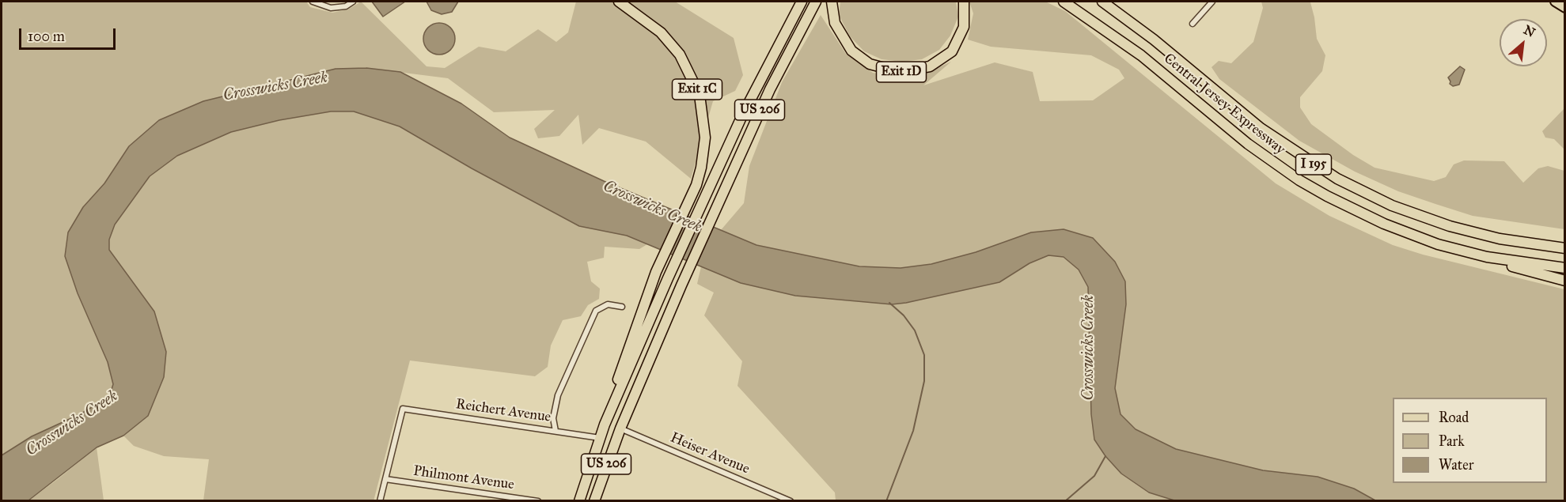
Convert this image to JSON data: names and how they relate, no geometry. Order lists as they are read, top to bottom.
{
  "streets": {
    "highway": [
      "Exit 1D",
      "Exit 1C",
      "Central Jersey Expressway",
      "US 206",
      "I 195"
    ],
    "street": ["Reichert Avenue", "Heiser Avenue", "Philmont Avenue"]
  },
  "crossings": [
    ["Exit 1C", "US 206"],
    ["US 206", "Reichert Avenue"],
    ["US 206", "Heiser Avenue"],
    ["Reichert Avenue", "Philmont Avenue"]
  ],
  "water": ["Crosswicks Creek"],
  "legend": ["Road", "Park", "Water"],
  "scale_bar": "100 m",
  "north": "top right"
}
